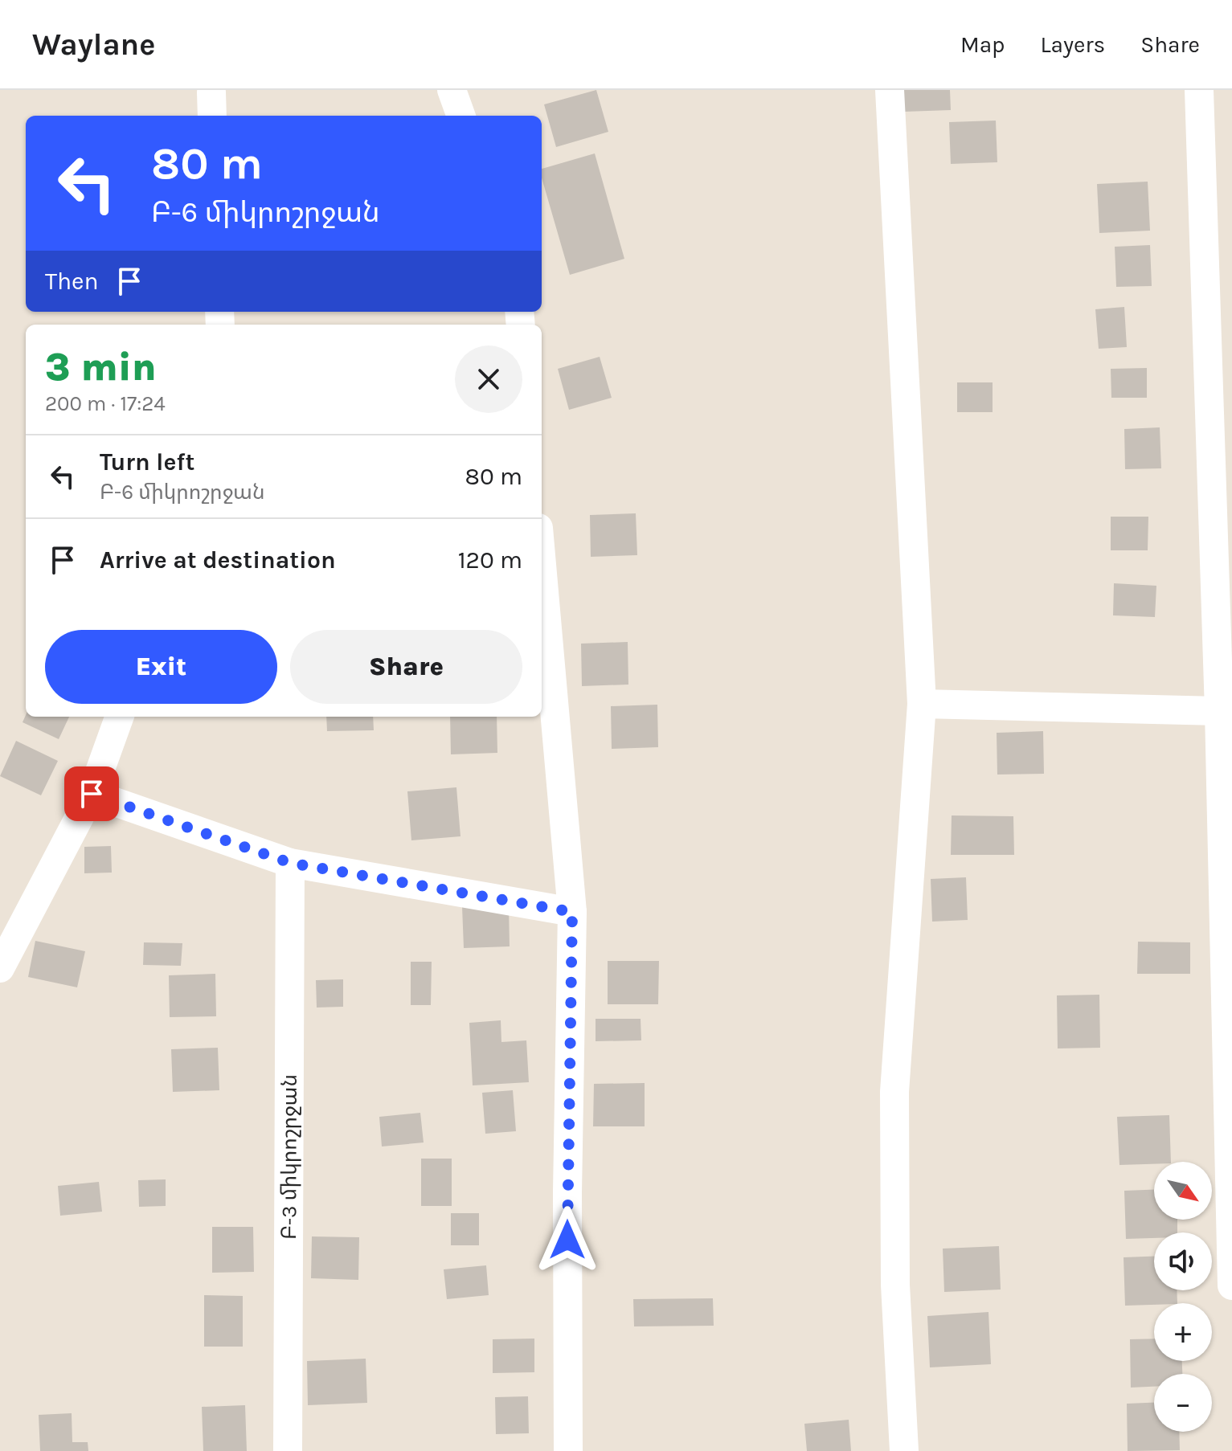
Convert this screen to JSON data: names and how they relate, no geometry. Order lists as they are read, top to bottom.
{
  "streets": {
    "street": ["Բ-3 միկրոշրջան"]
  },
  "north": "bottom right",
  "page": {
    "header": "Waylane",
    "nav": ["Map", "Layers", "Share"],
    "turn": ["80 m", "Բ-6 միկրոշրջան"],
    "then": "Then",
    "heading": ["3 min", "200 m · 17:24"],
    "list": [
      {
        "name": "Turn left",
        "note": "Բ-6 միկրոշրջան",
        "value": "80 m"
      },
      {
        "name": "Arrive at destination",
        "value": "120 m"
      }
    ],
    "buttons": ["Exit", "Share"],
    "map_buttons": ["+", "−"]
  }
}
